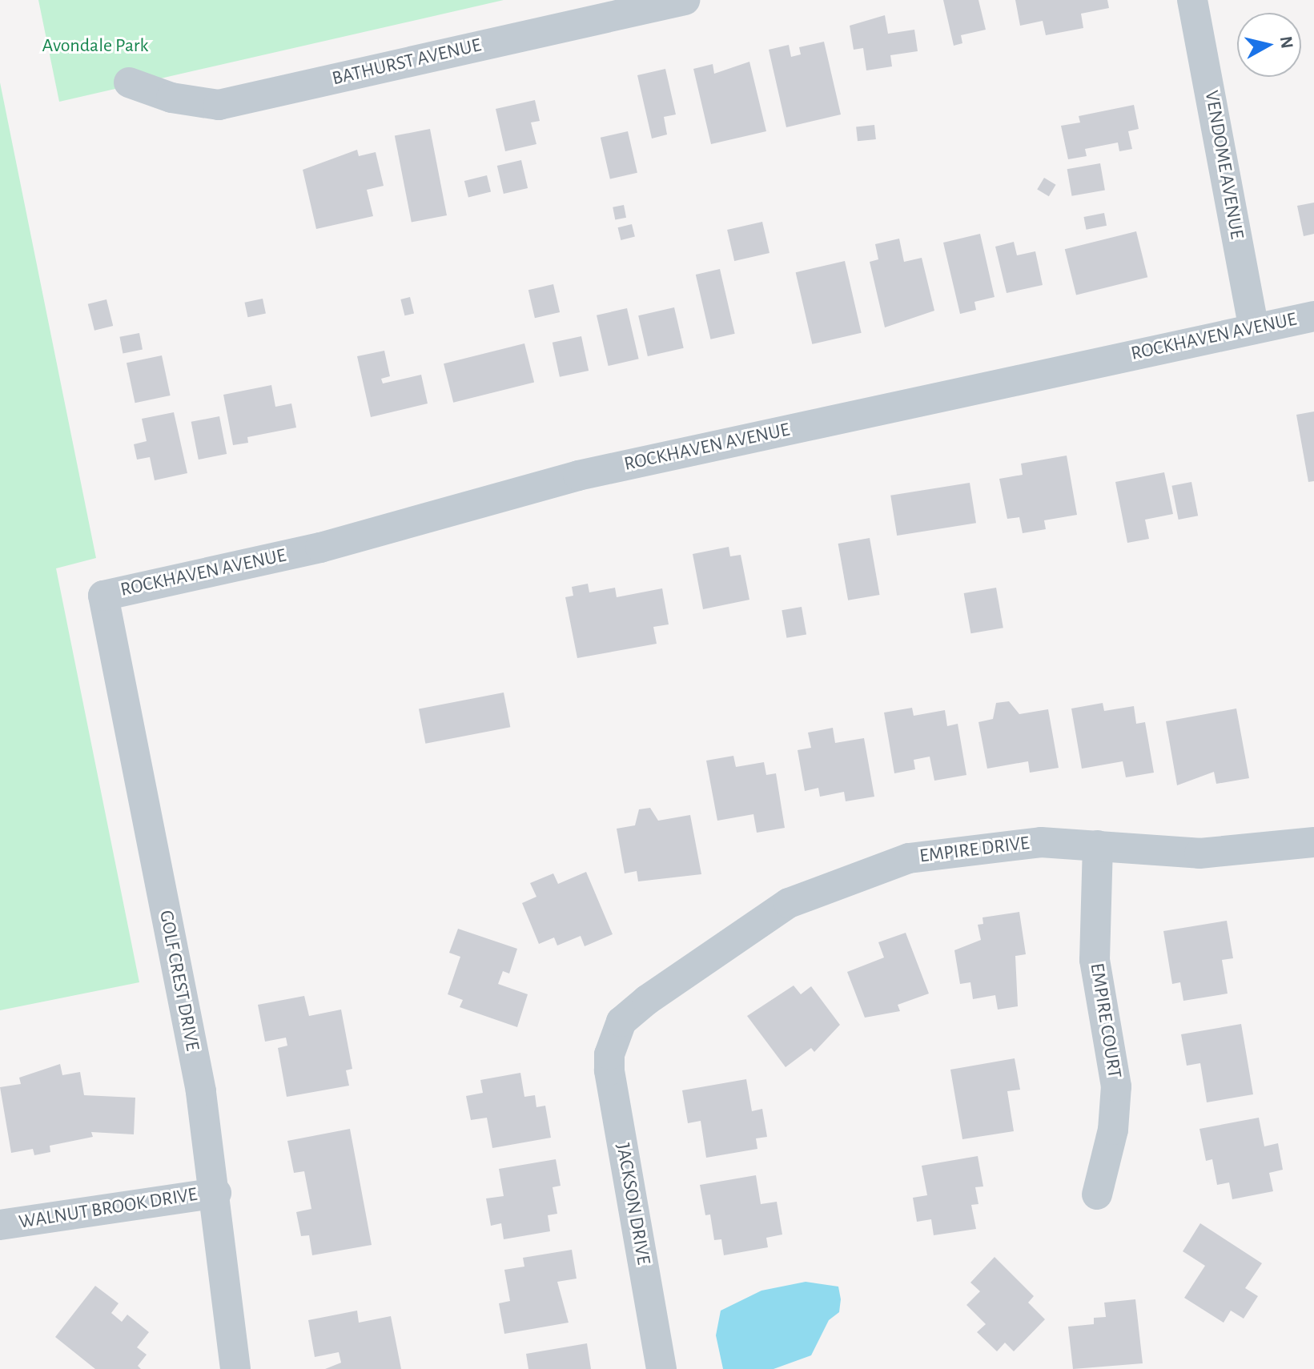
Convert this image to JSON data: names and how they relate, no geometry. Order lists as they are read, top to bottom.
{
  "streets": {
    "street": [
      "BATHURST AVENUE",
      "VENDOME AVENUE",
      "ROCKHAVEN AVENUE",
      "EMPIRE DRIVE",
      "GOLF CREST DRIVE",
      "EMPIRE COURT",
      "JACKSON DRIVE",
      "WALNUT BROOK DRIVE"
    ]
  },
  "crossings": [
    ["VENDOME AVENUE", "ROCKHAVEN AVENUE"],
    ["ROCKHAVEN AVENUE", "GOLF CREST DRIVE"],
    ["EMPIRE DRIVE", "EMPIRE COURT"],
    ["EMPIRE DRIVE", "JACKSON DRIVE"],
    ["GOLF CREST DRIVE", "WALNUT BROOK DRIVE"]
  ],
  "parks": ["Avondale Park"],
  "north": "right"
}
